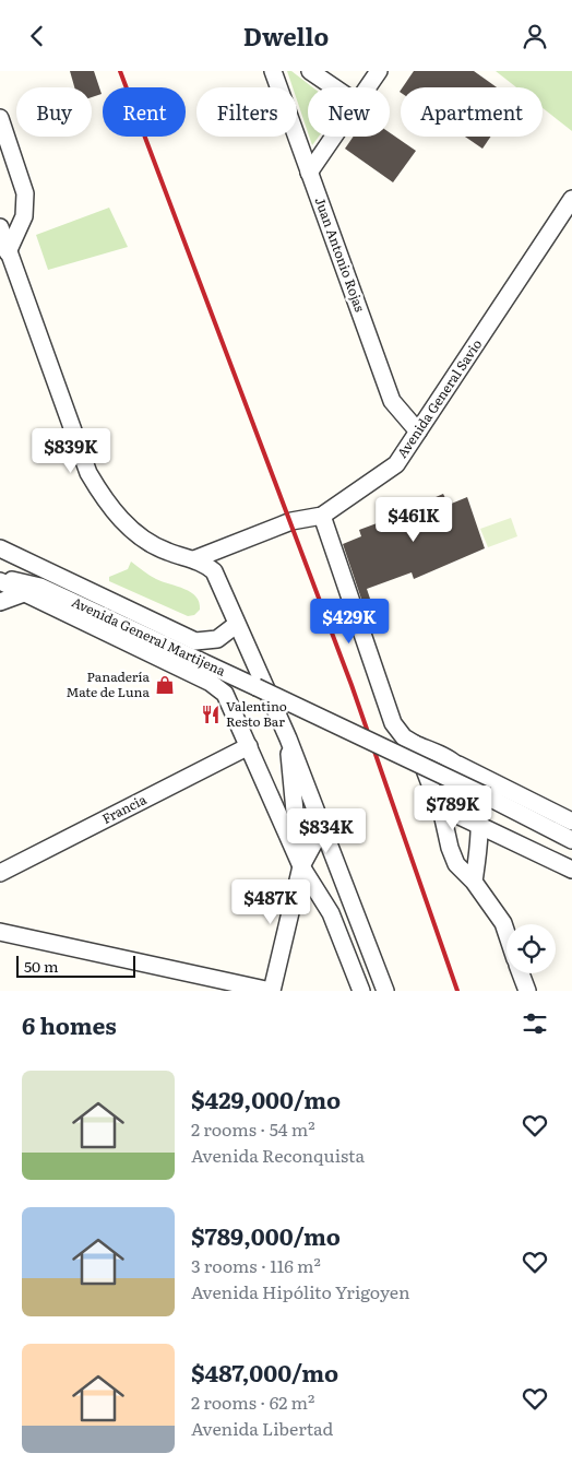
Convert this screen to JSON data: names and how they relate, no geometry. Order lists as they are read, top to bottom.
{
  "streets": {
    "street": [
      "Juan Antonio Rojas",
      "Avenida General Savio",
      "Avenida General Martijena",
      "Francia"
    ]
  },
  "crossings": [
    ["Juan Antonio Rojas", "Avenida General Savio"]
  ],
  "places": {
    "shop": ["Panadería Mate de Luna"],
    "restaurant": ["Valentino Resto Bar"]
  },
  "scale_bar": "50 m",
  "page": {
    "header": "Dwello",
    "chip": [
      "Buy",
      "Rent",
      "Filters",
      "New",
      "Apartment"
    ],
    "price": [
      "$839K",
      "$461K",
      "$429K",
      "$789K",
      "$834K",
      "$487K"
    ],
    "scale": "50 m",
    "heading": "6 homes",
    "list": [
      {
        "name": "$429,000/mo",
        "note": "2 rooms · 54 m² · Avenida Reconquista"
      },
      {
        "name": "$789,000/mo",
        "note": "3 rooms · 116 m² · Avenida Hipólito Yrigoyen"
      },
      {
        "name": "$487,000/mo",
        "note": "2 rooms · 62 m² · Avenida Libertad"
      }
    ]
  }
}
